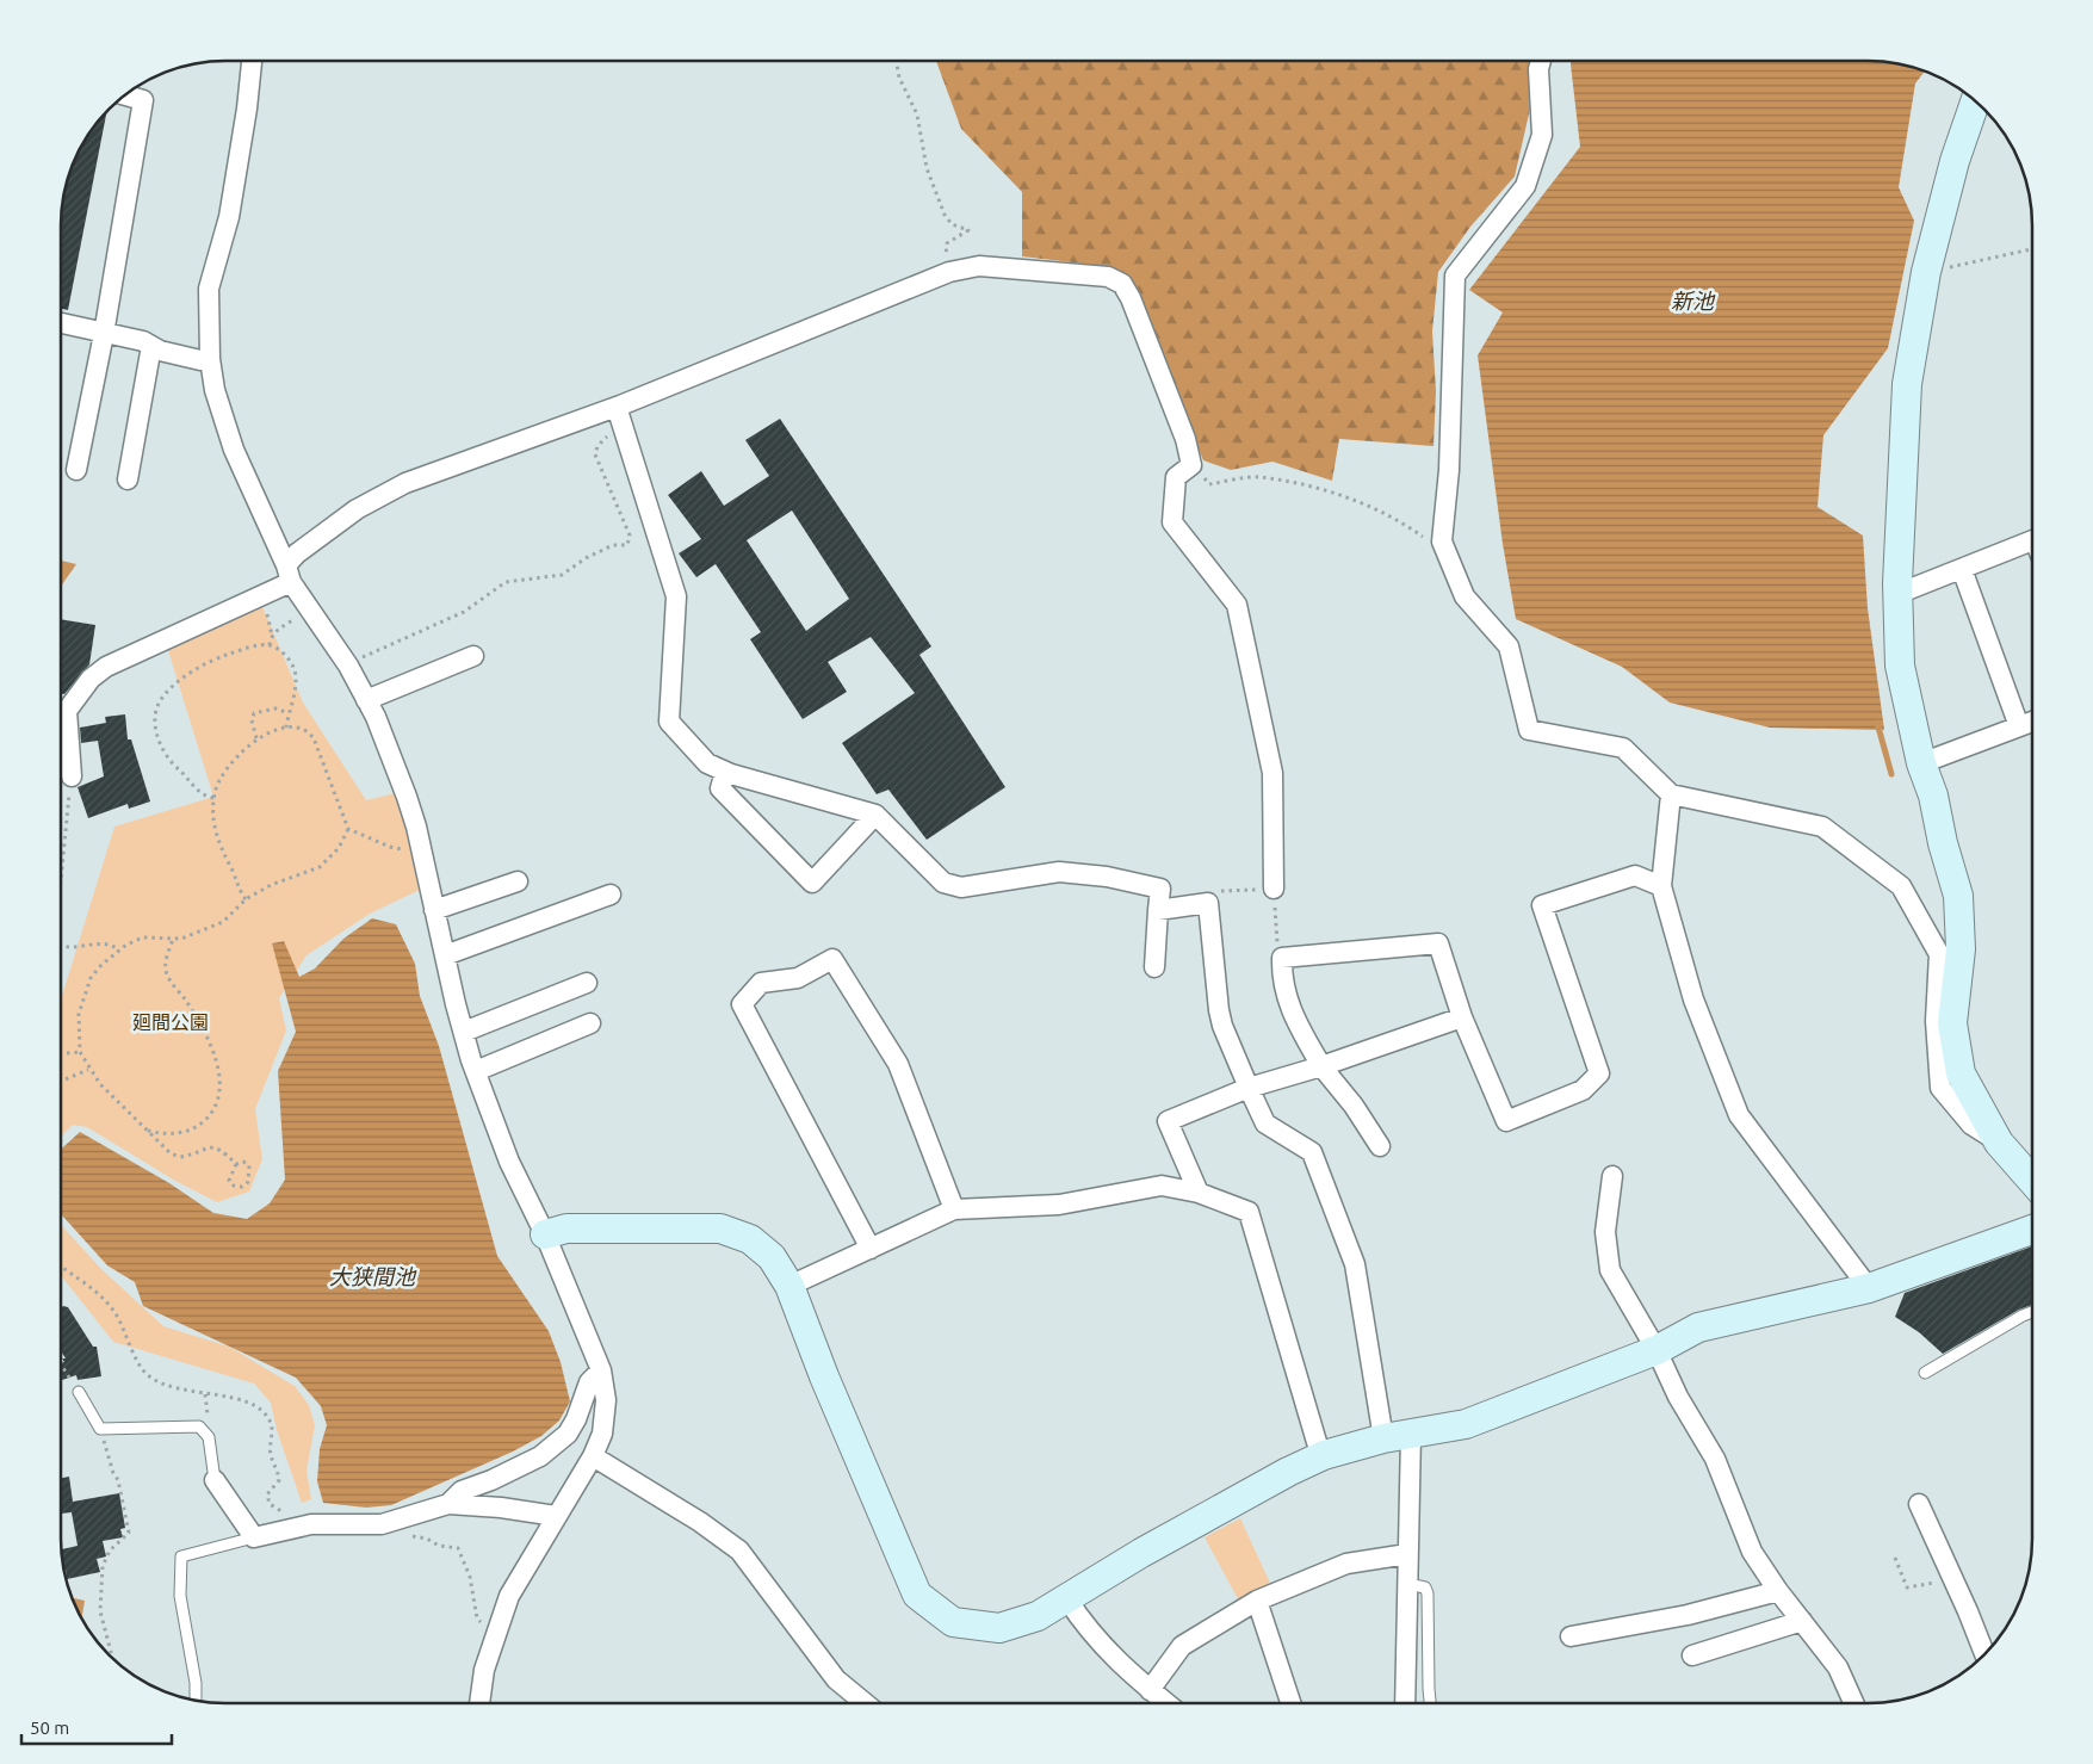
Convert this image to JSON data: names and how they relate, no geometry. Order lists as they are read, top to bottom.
{
  "water": ["新池", "大狭間池"],
  "parks": ["廻間公園"],
  "scale_bar": "50 m"
}
